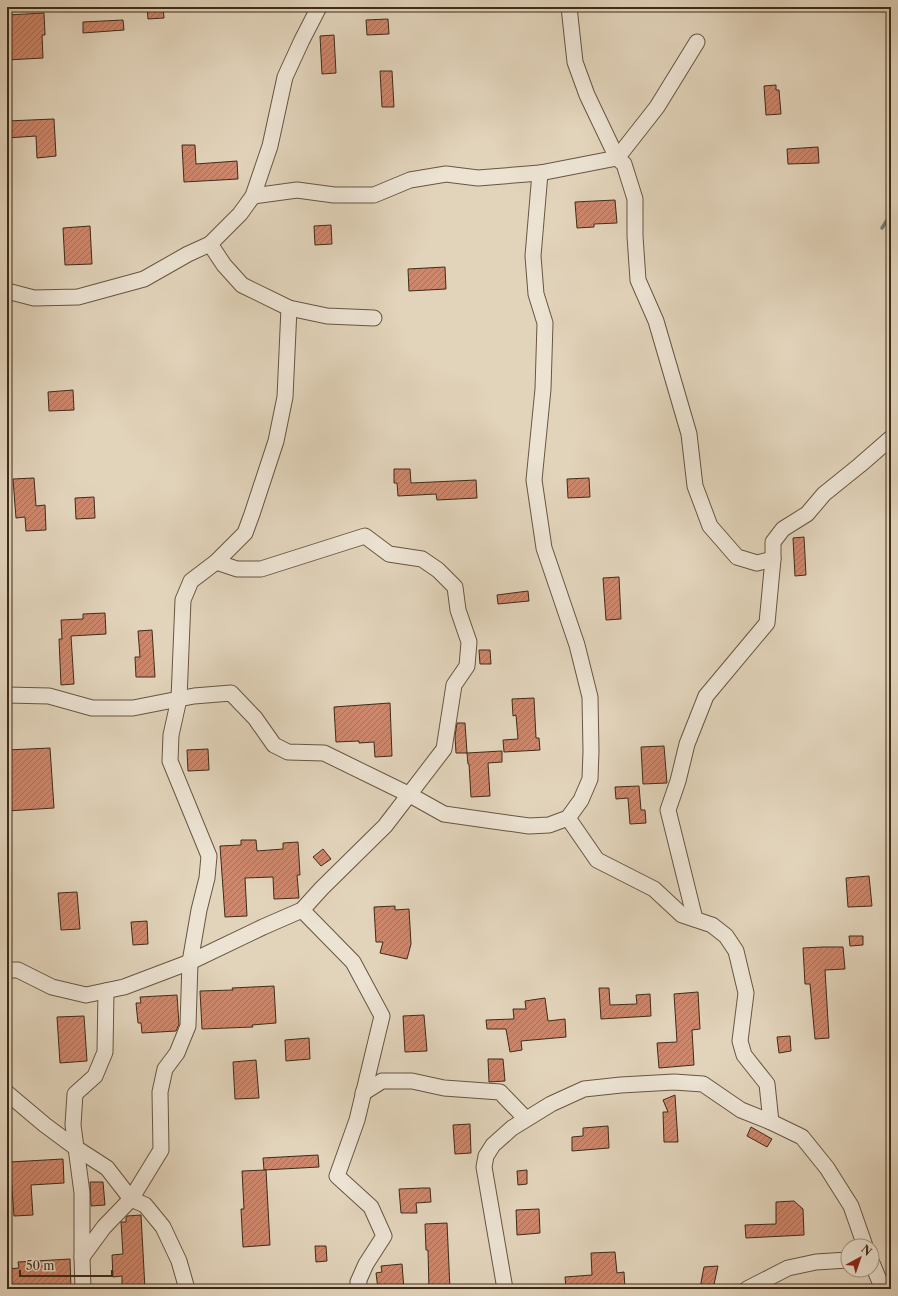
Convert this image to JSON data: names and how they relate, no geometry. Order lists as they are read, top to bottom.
{
  "scale_bar": "50 m",
  "north": "top right"
}
